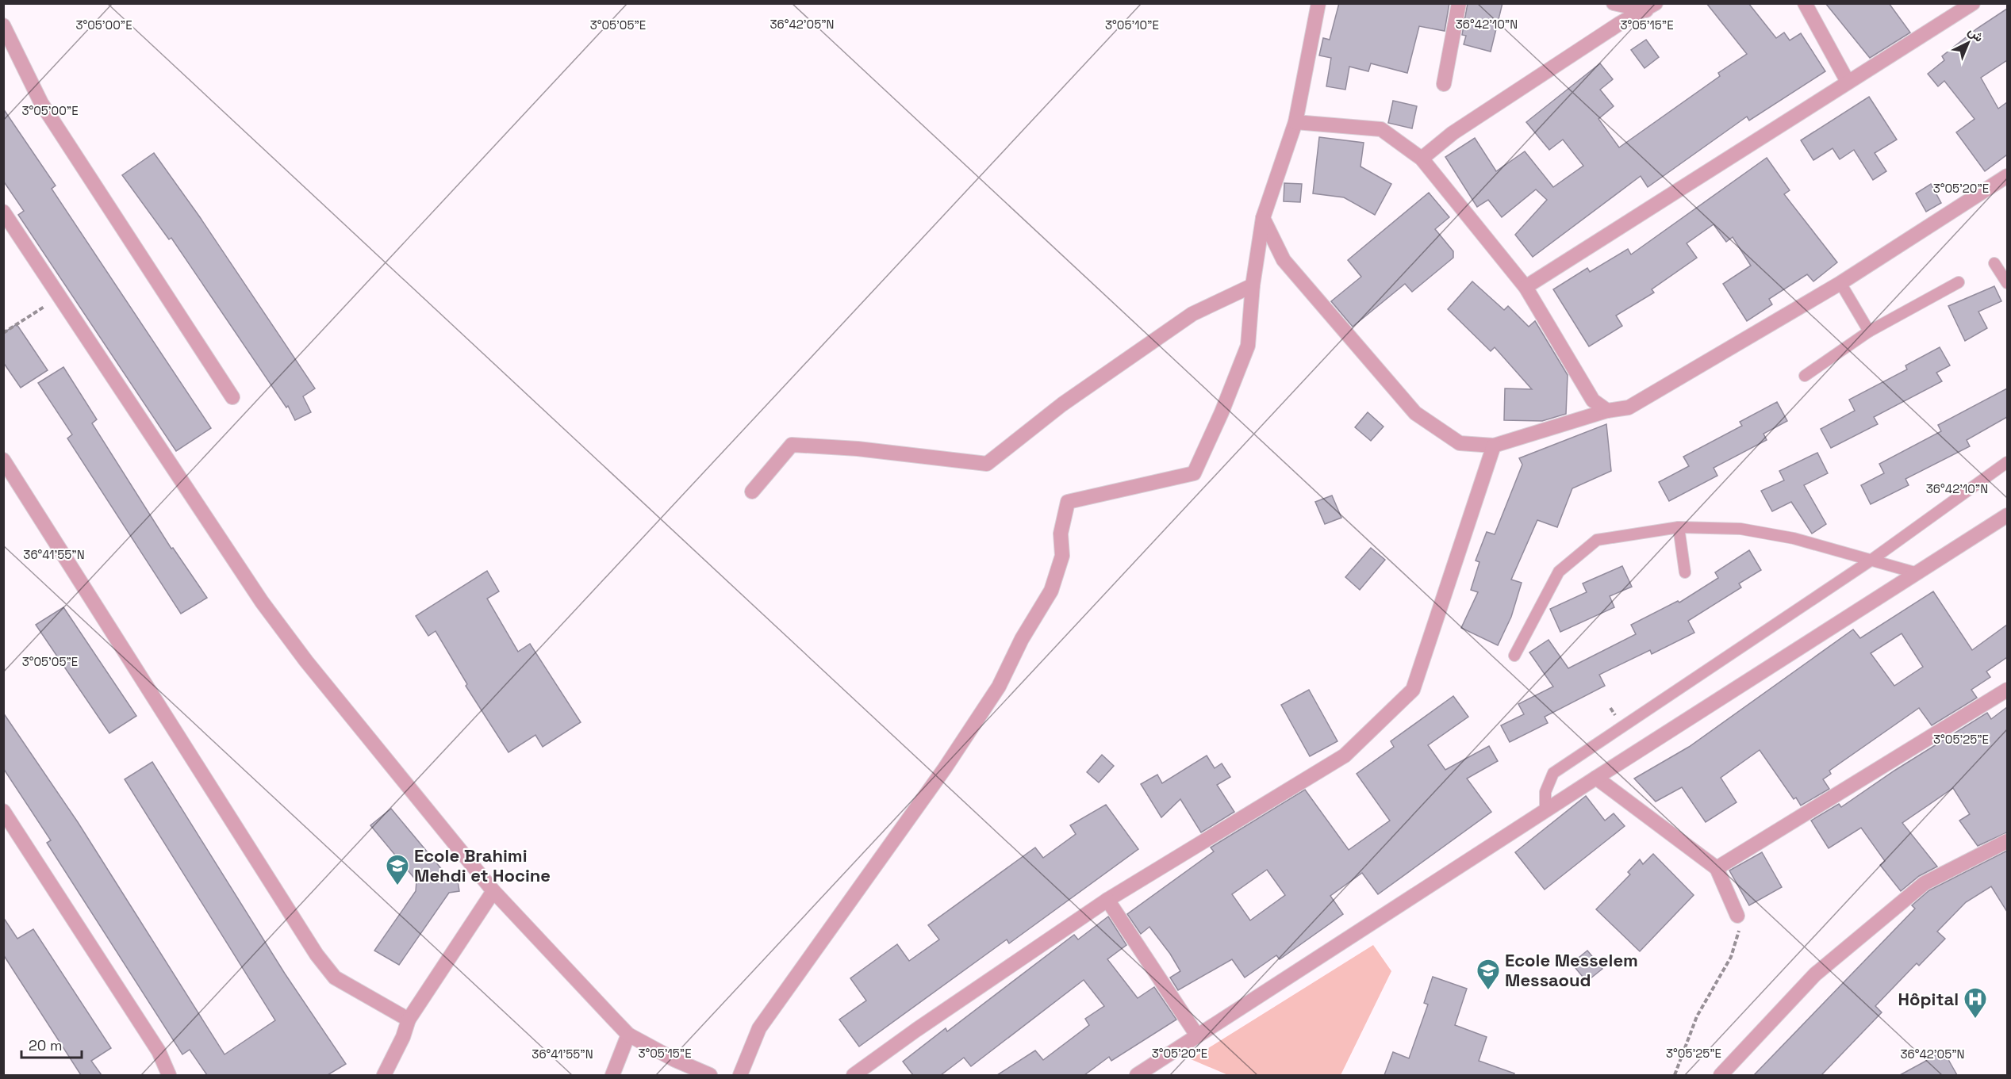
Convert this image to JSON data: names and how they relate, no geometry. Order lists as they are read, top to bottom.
{
  "places": {
    "school or university": ["Ecole Brahimi Mehdi et Hocine", "Ecole Messelem Messaoud"],
    "hospital": ["Hôpital"]
  },
  "scale_bar": "20 m",
  "north": "top right",
  "coordinates": [
    "36°42'05\"N",
    "36°42'10\"N",
    "3°05'00\"E",
    "3°05'05\"E",
    "3°05'15\"E",
    "3°05'10\"E",
    "3°05'20\"E",
    "36°41'55\"N",
    "3°05'25\"E"
  ]
}
